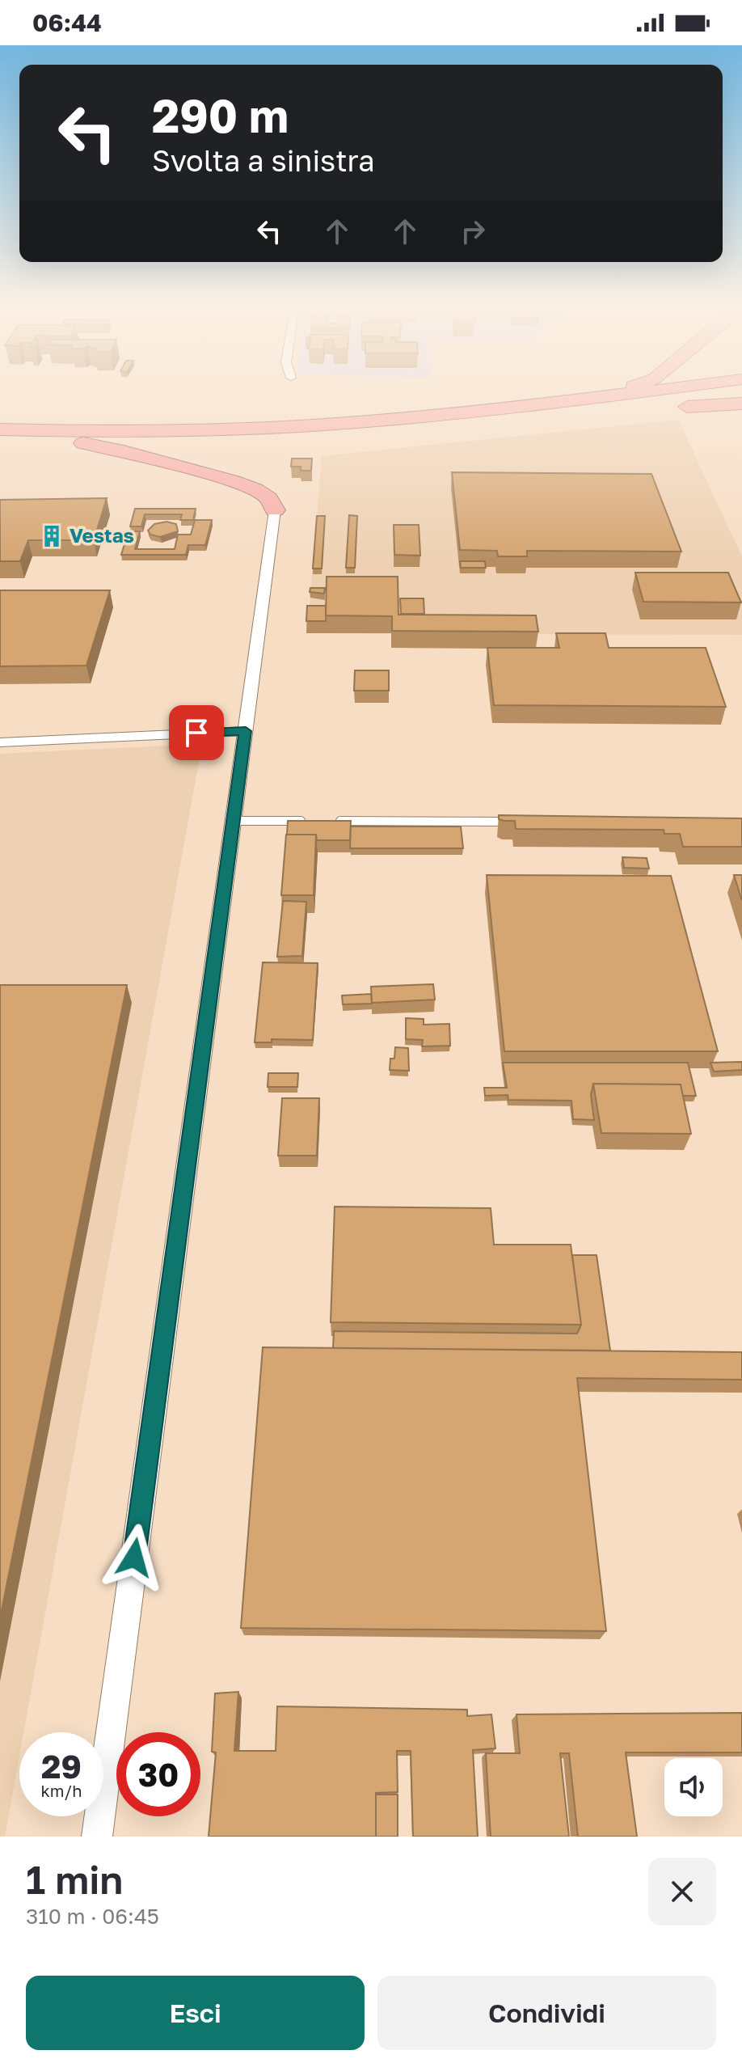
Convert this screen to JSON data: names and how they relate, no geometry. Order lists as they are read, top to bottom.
{
  "places": {
    "building": ["Vestas"]
  },
  "page": {
    "status": "06:44",
    "turn": ["290 m", "Svolta a sinistra"],
    "speed": "29 km/h",
    "limit": "30",
    "heading": ["1 min", "310 m · 06:45"],
    "buttons": ["Esci", "Condividi"]
  }
}
